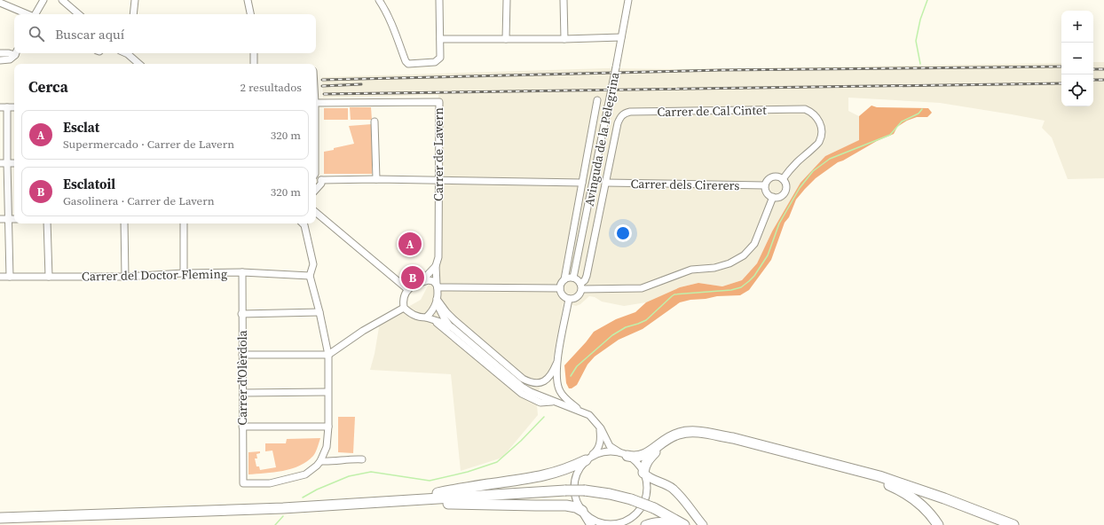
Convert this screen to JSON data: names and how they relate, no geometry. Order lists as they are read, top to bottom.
{
  "streets": {
    "street": [
      "Carrer de Cal Cintet",
      "Avinguda de la Pelegrina",
      "Carrer de Lavern",
      "Carrer dels Cirerers",
      "Carrer del Doctor Fleming",
      "Carrer d'Olèrdola"
    ]
  },
  "crossings": [
    ["Carrer de Cal Cintet", "Avinguda de la Pelegrina"],
    ["Carrer de Cal Cintet", "Carrer dels Cirerers"],
    ["Avinguda de la Pelegrina", "Carrer dels Cirerers"],
    ["Carrer del Doctor Fleming", "Carrer d'Olèrdola"]
  ],
  "page": {
    "map_buttons": ["+", "−"],
    "search": "Buscar aquí",
    "heading": ["Cerca", "2 resultados"],
    "list": [
      {
        "mark": "A",
        "name": "Esclat",
        "note": "Supermercado · Carrer de Lavern",
        "value": "320 m"
      },
      {
        "mark": "B",
        "name": "Esclatoil",
        "note": "Gasolinera · Carrer de Lavern",
        "value": "320 m"
      }
    ],
    "pins": ["A", "B"]
  }
}
